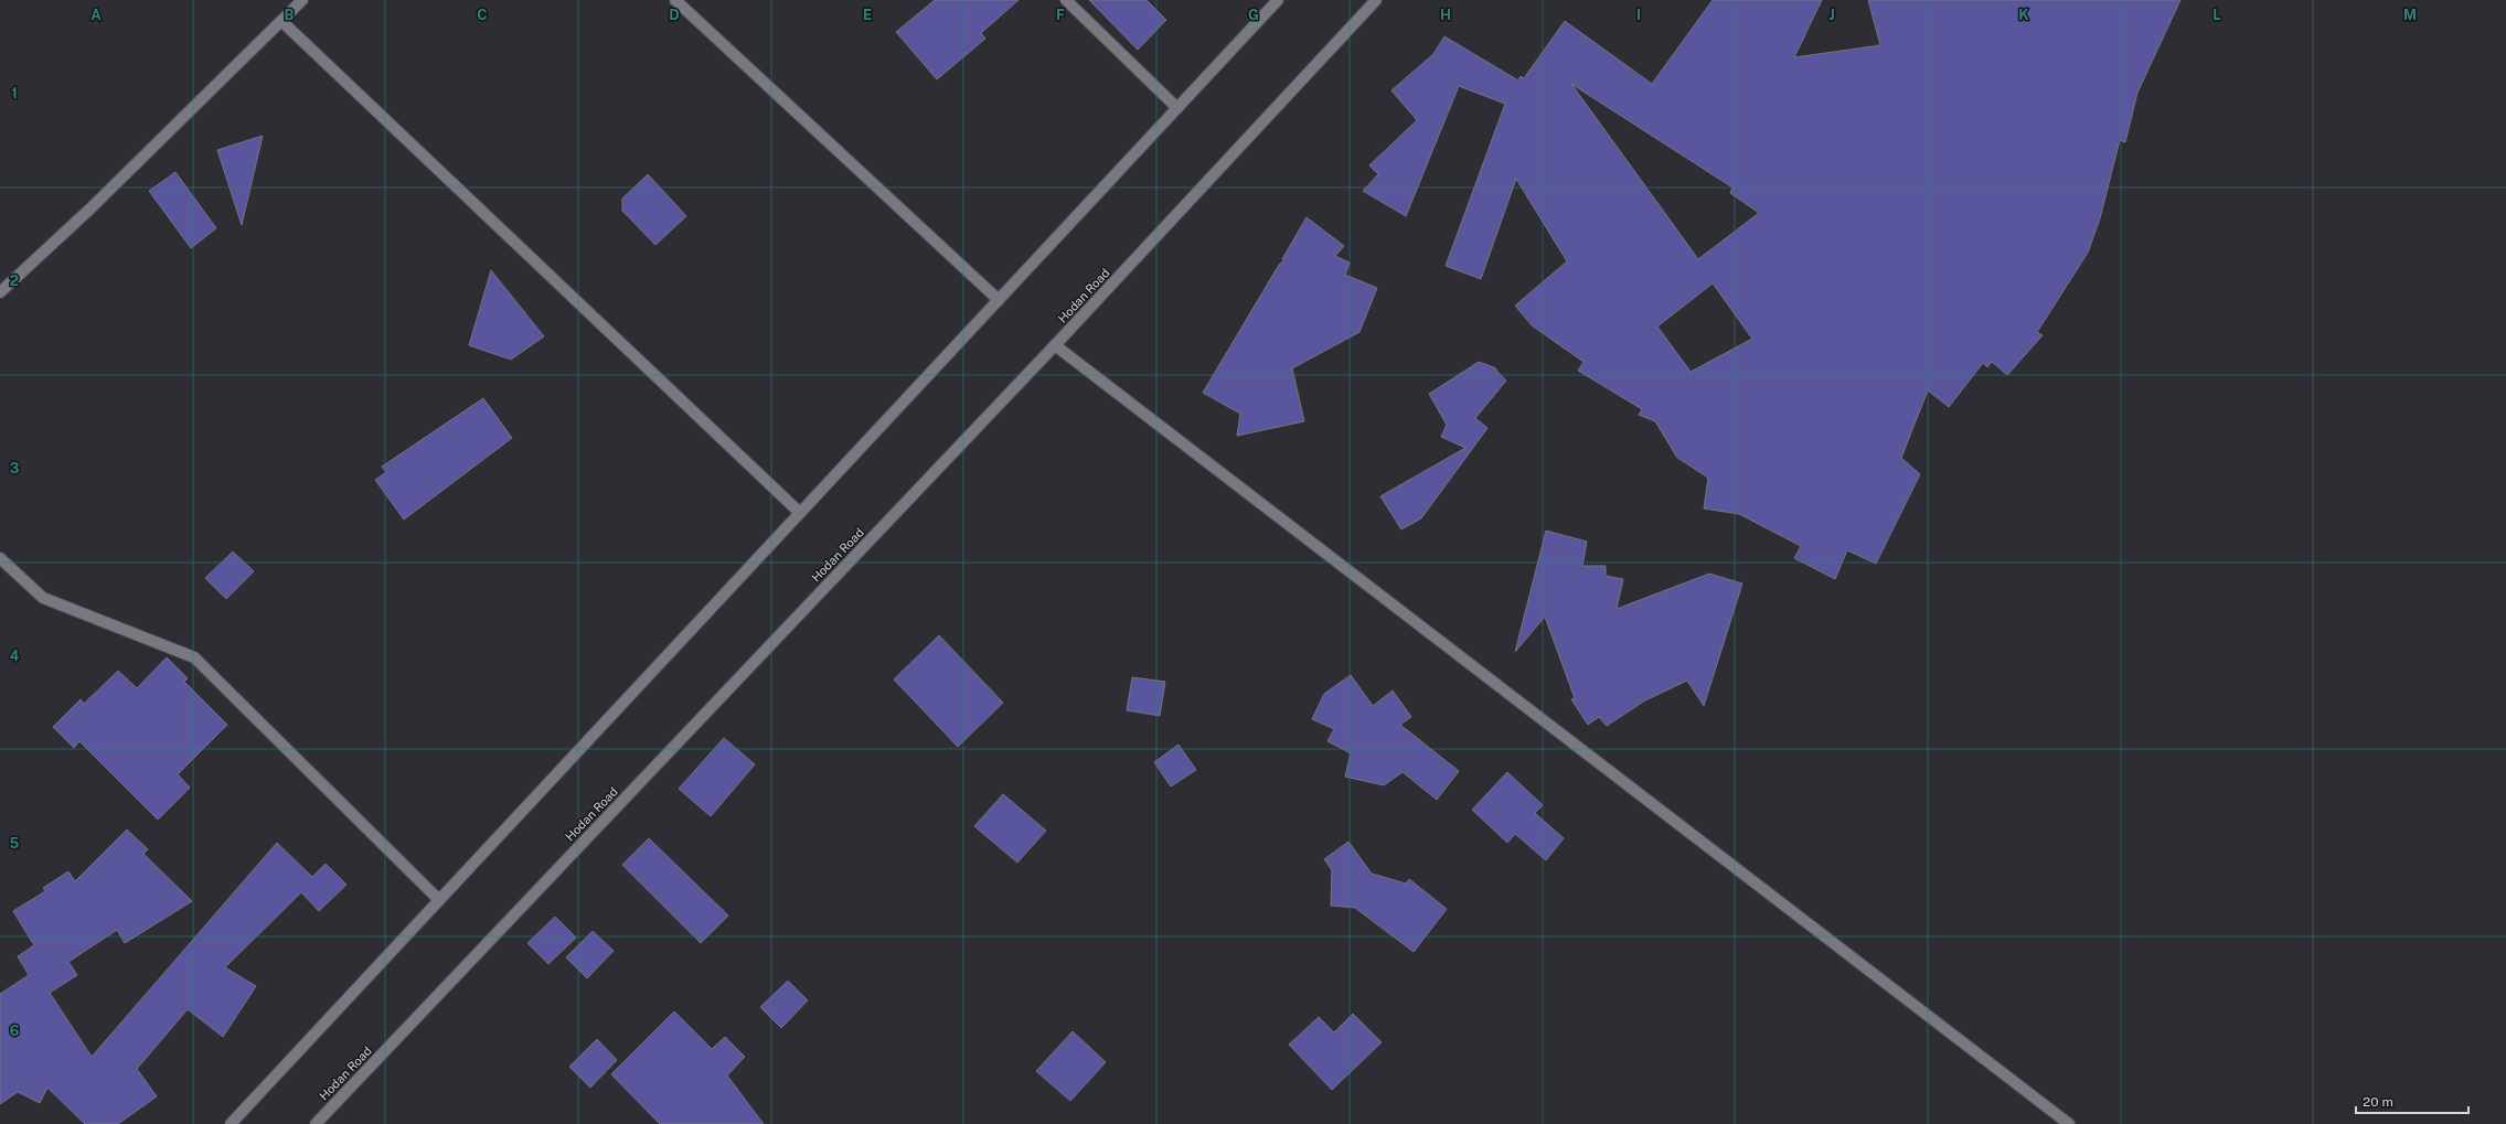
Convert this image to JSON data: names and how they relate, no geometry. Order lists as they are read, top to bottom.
{
  "streets": {
    "street": ["Hodan Road"]
  },
  "scale_bar": "20 m",
  "grid": {
    "columns": [
      "A",
      "B",
      "C",
      "D",
      "E",
      "F",
      "G",
      "H",
      "I",
      "J",
      "K",
      "L",
      "M"
    ],
    "rows": [
      "1",
      "2",
      "3",
      "4",
      "5",
      "6"
    ]
  }
}
